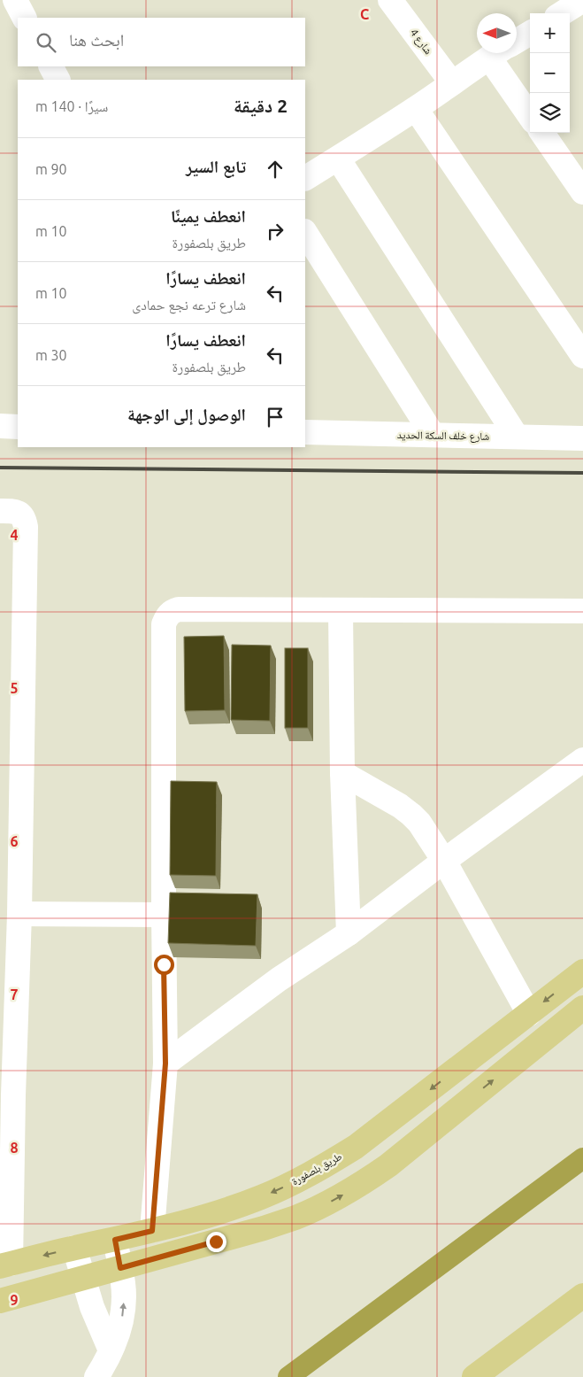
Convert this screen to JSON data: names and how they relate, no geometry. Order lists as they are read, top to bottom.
{
  "streets": {
    "main road": ["طريق بلصفورة"],
    "street": ["شارع 4", "شارع خلف السكة الحديد"]
  },
  "north": "left",
  "page": {
    "map_buttons": ["+", "−"],
    "search": "ابحث هنا",
    "heading": ["2 دقيقة", "سيرًا · 140 m"],
    "list": [
      ["تابع السير", "90 m"],
      ["انعطف يمينًا", "طريق بلصفورة", "10 m"],
      ["انعطف يسارًا", "شارع ترعه نجع حمادى", "10 m"],
      ["انعطف يسارًا", "طريق بلصفورة", "30 m"],
      "الوصول إلى الوجهة"
    ]
  },
  "grid": {
    "columns": ["C"],
    "rows": [
      "4",
      "5",
      "6",
      "7",
      "8",
      "9"
    ]
  }
}
